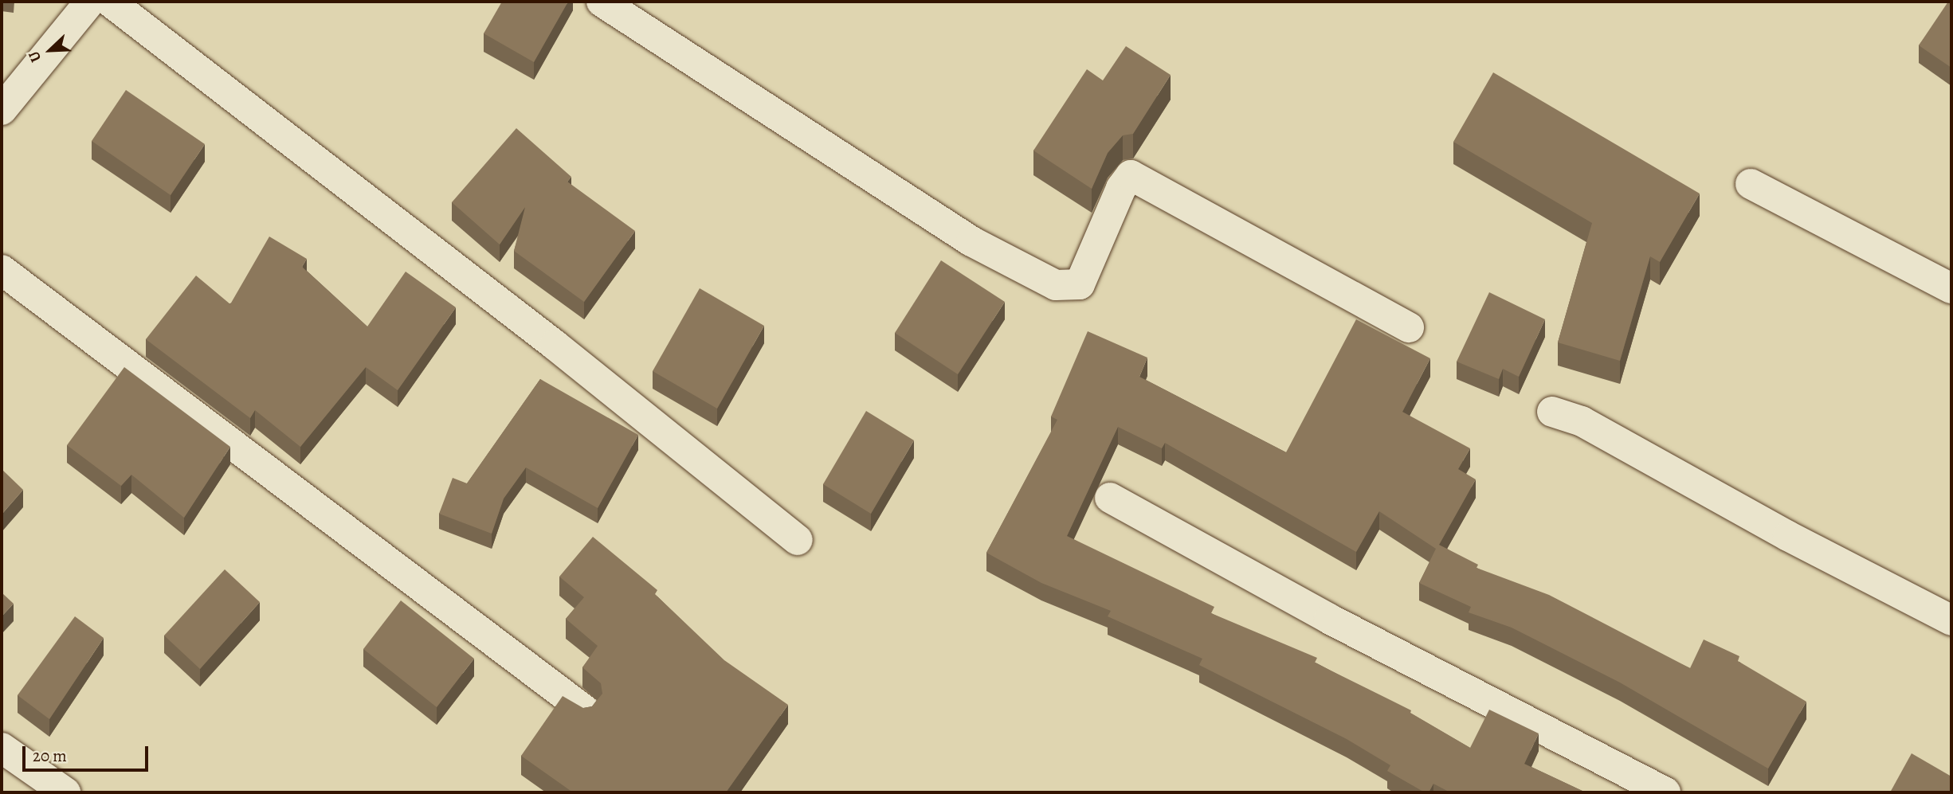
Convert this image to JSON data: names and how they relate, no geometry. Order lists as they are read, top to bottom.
{
  "scale_bar": "20 m",
  "north": "bottom left"
}
